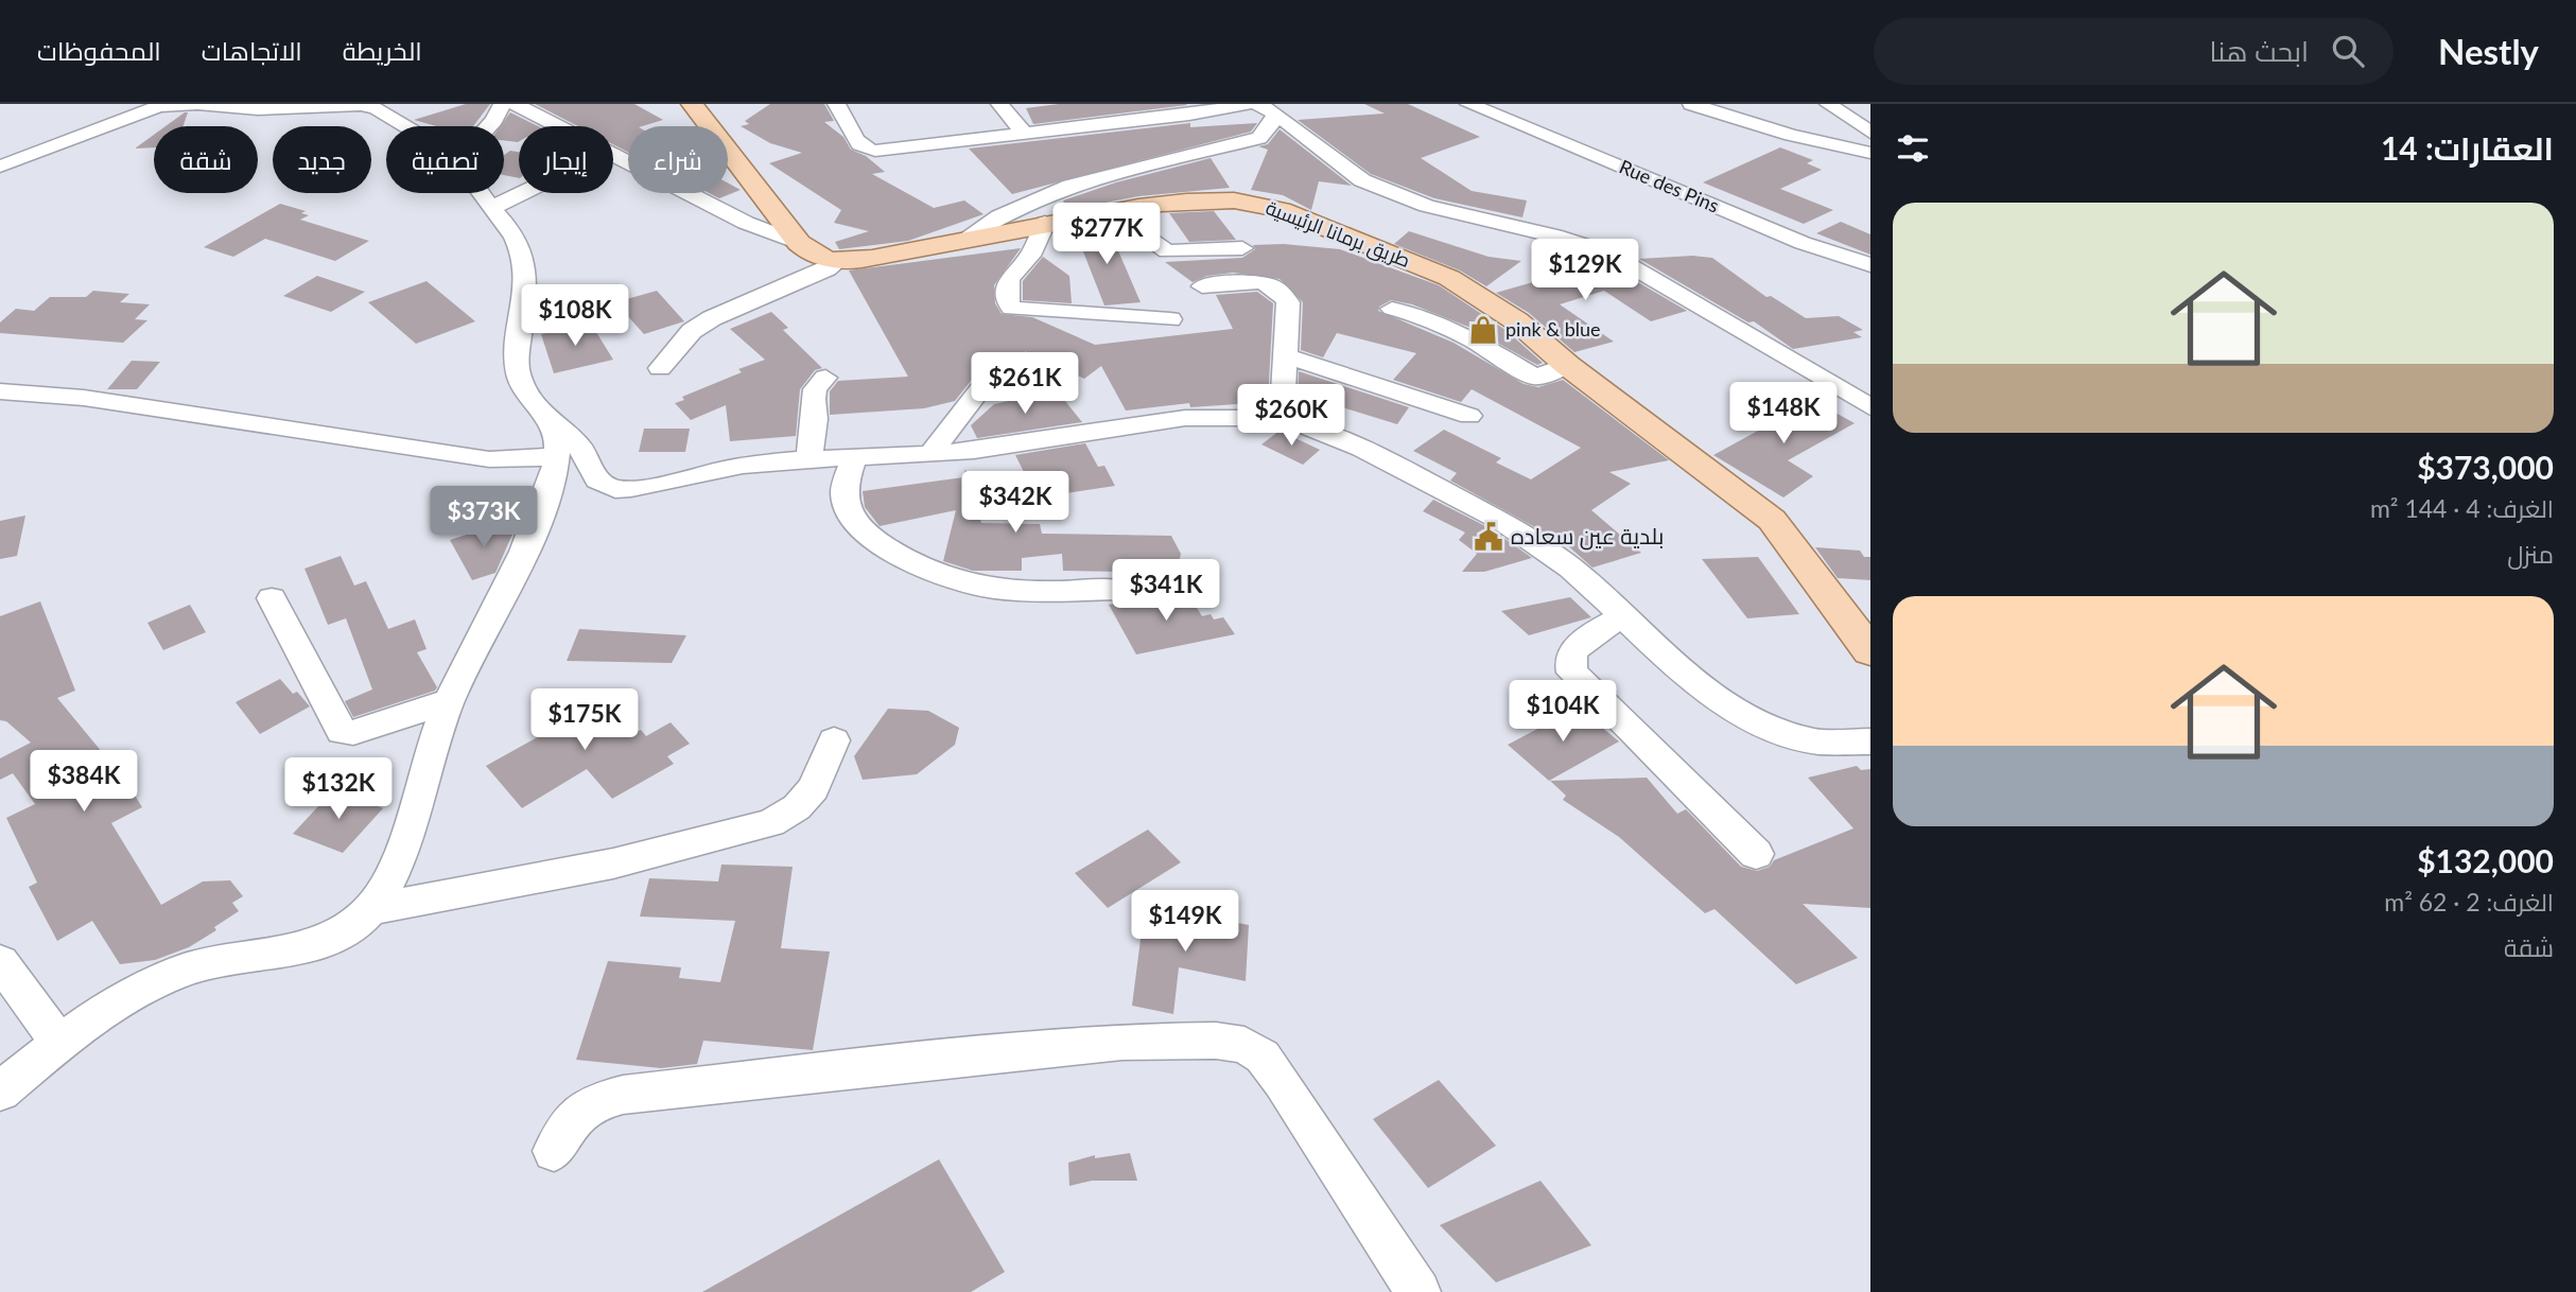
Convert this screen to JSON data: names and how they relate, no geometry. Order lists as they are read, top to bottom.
{
  "streets": {
    "main road": ["طريق برمانا الرئيسية"],
    "street": ["Rue des Pins"]
  },
  "places": {
    "shop": ["pink & blue"],
    "public building": ["بلدية عين سعاده"]
  },
  "page": {
    "header": "Nestly",
    "search": "ابحث هنا",
    "nav": ["الخريطة", "الاتجاهات", "المحفوظات"],
    "heading": "العقارات: 14",
    "chip": [
      "شراء",
      "إيجار",
      "تصفية",
      "جديد",
      "شقة"
    ],
    "list": [
      {
        "name": "$373,000",
        "note": "الغرف: 4 · 144 m² · منزل"
      },
      {
        "name": "$132,000",
        "note": "الغرف: 2 · 62 m² · شقة"
      }
    ],
    "price": [
      "$277K",
      "$129K",
      "$108K",
      "$261K",
      "$148K",
      "$260K",
      "$342K",
      "$373K",
      "$341K",
      "$104K",
      "$175K",
      "$384K",
      "$132K",
      "$149K"
    ]
  }
}
